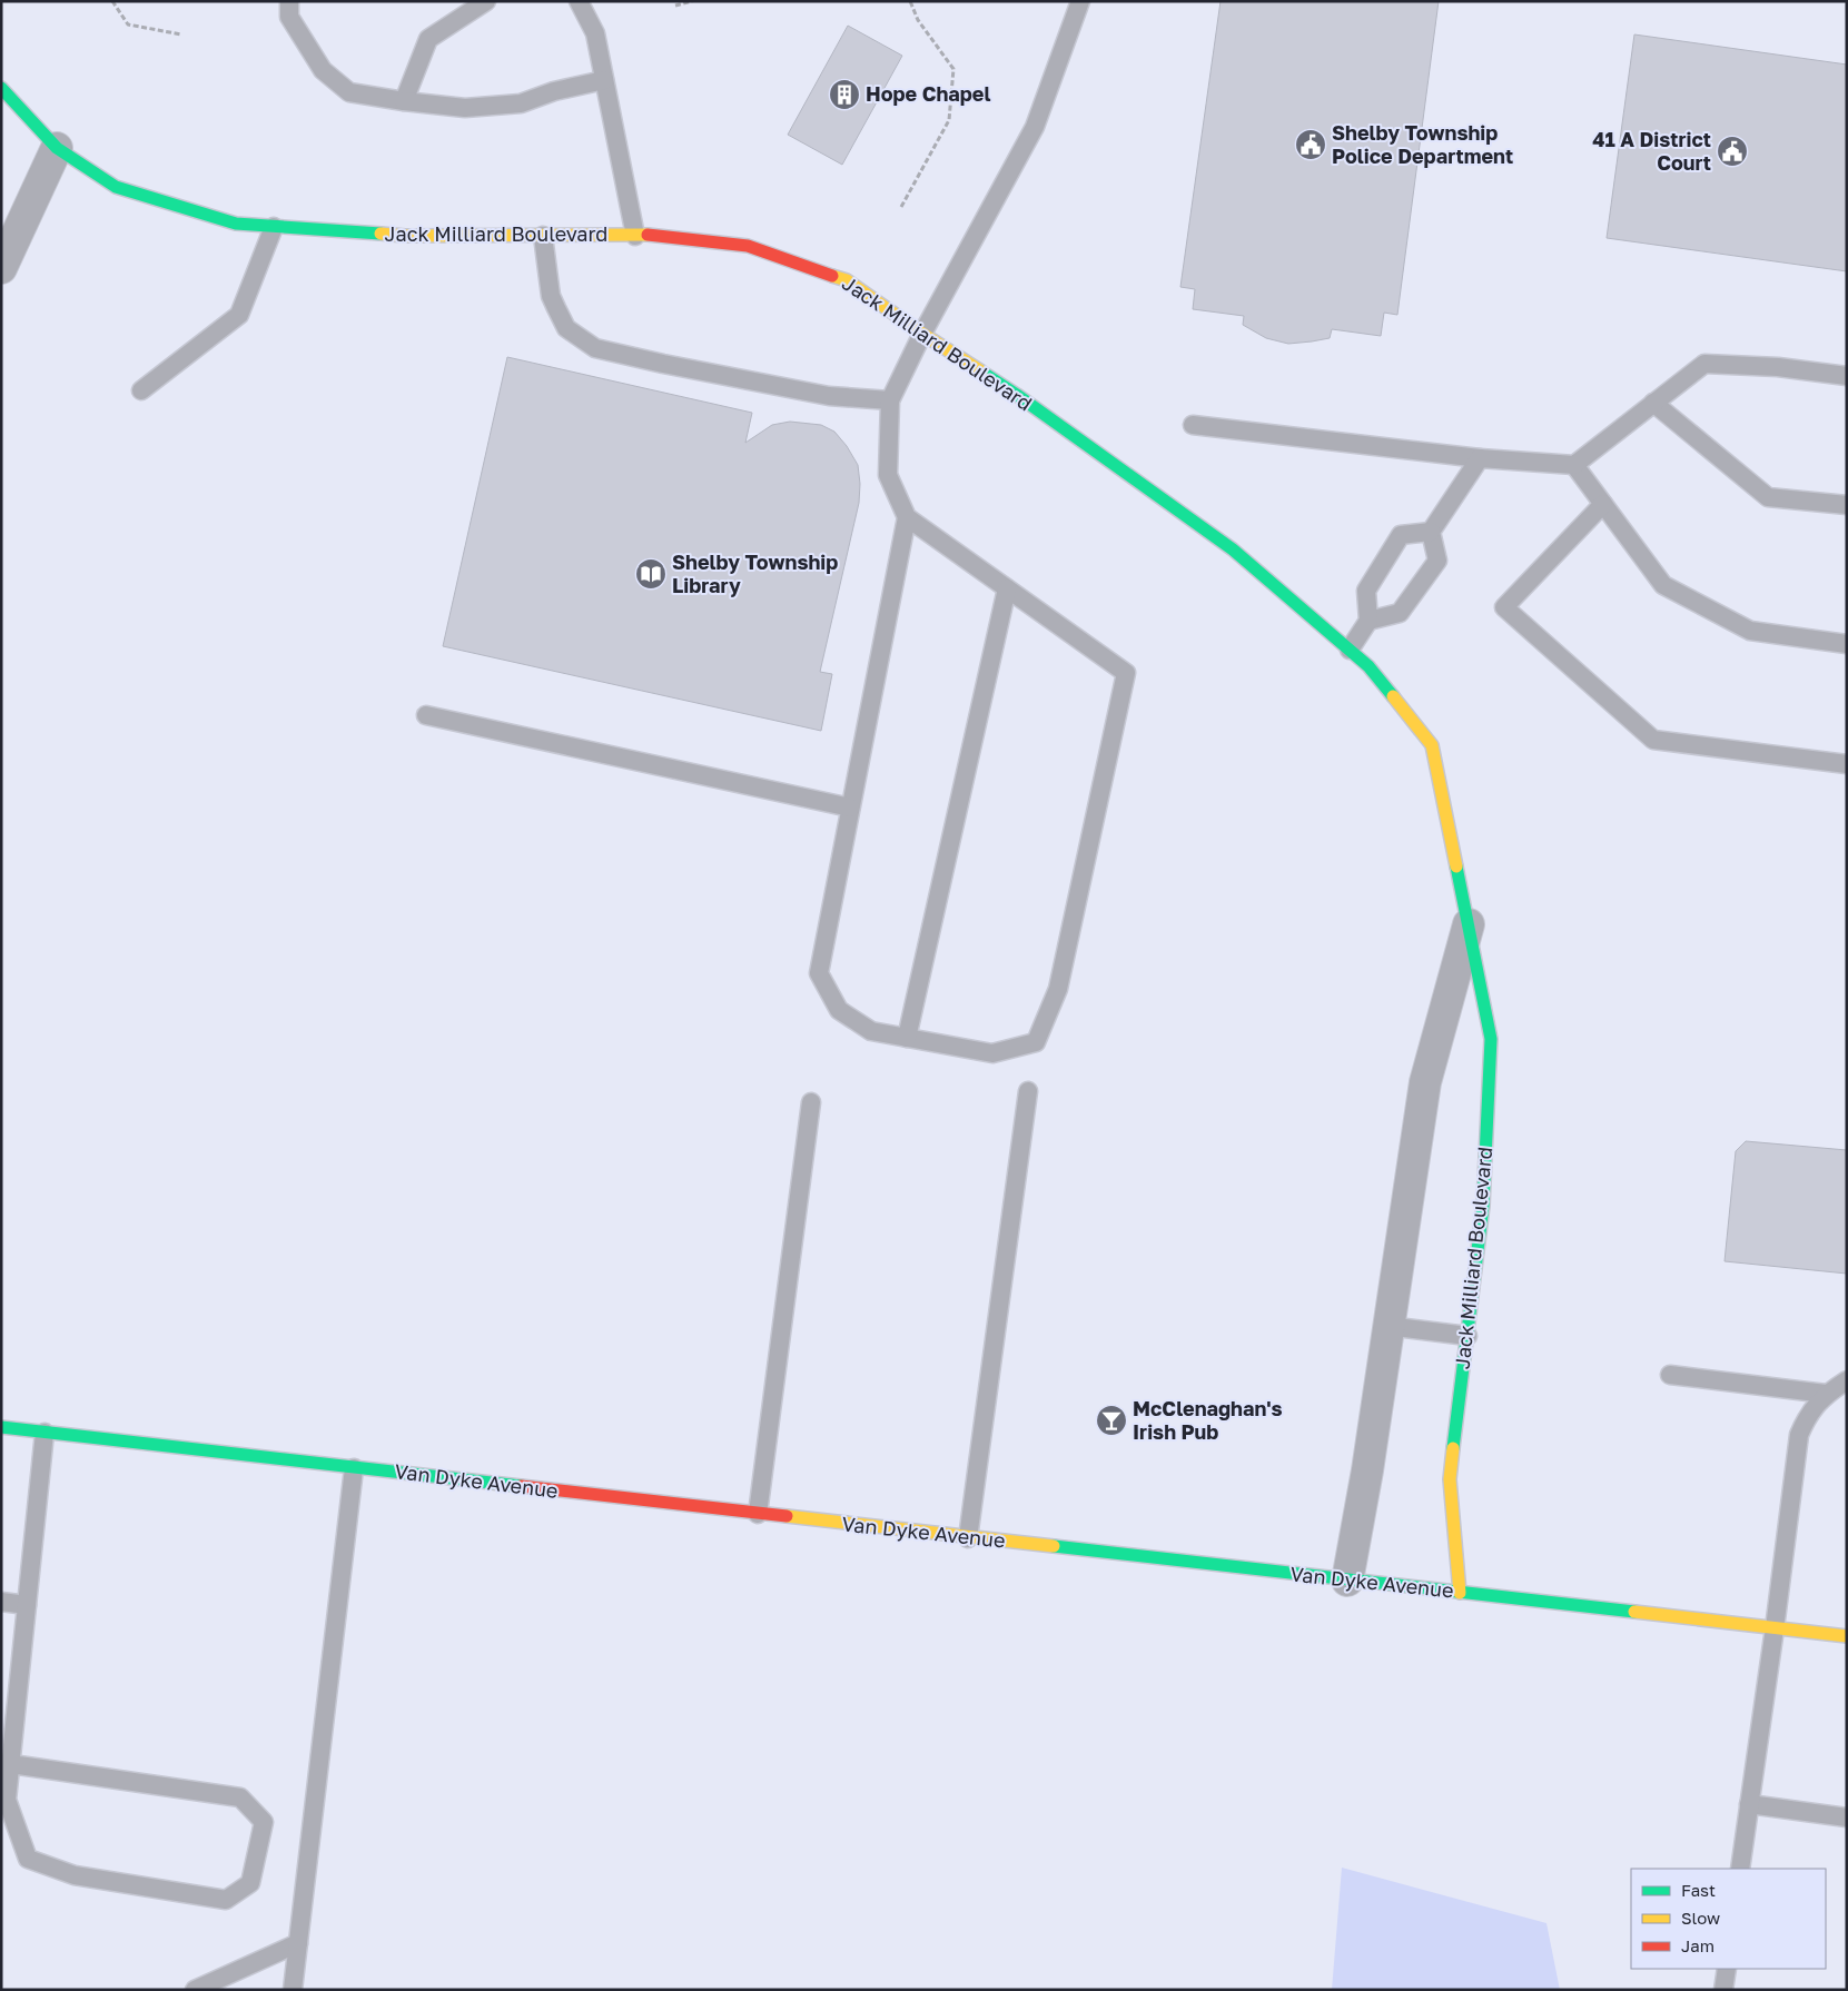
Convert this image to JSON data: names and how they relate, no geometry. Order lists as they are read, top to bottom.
{
  "streets": {
    "street": ["Jack Milliard Boulevard", "Van Dyke Avenue"]
  },
  "crossings": [
    ["Jack Milliard Boulevard", "Van Dyke Avenue"]
  ],
  "places": {
    "building": ["Hope Chapel"],
    "public building": ["Shelby Township Police Department", "41 A District Court"],
    "library": ["Shelby Township Library"],
    "bar": ["McClenaghan's Irish Pub"]
  },
  "legend": ["Fast", "Slow", "Jam"]
}
